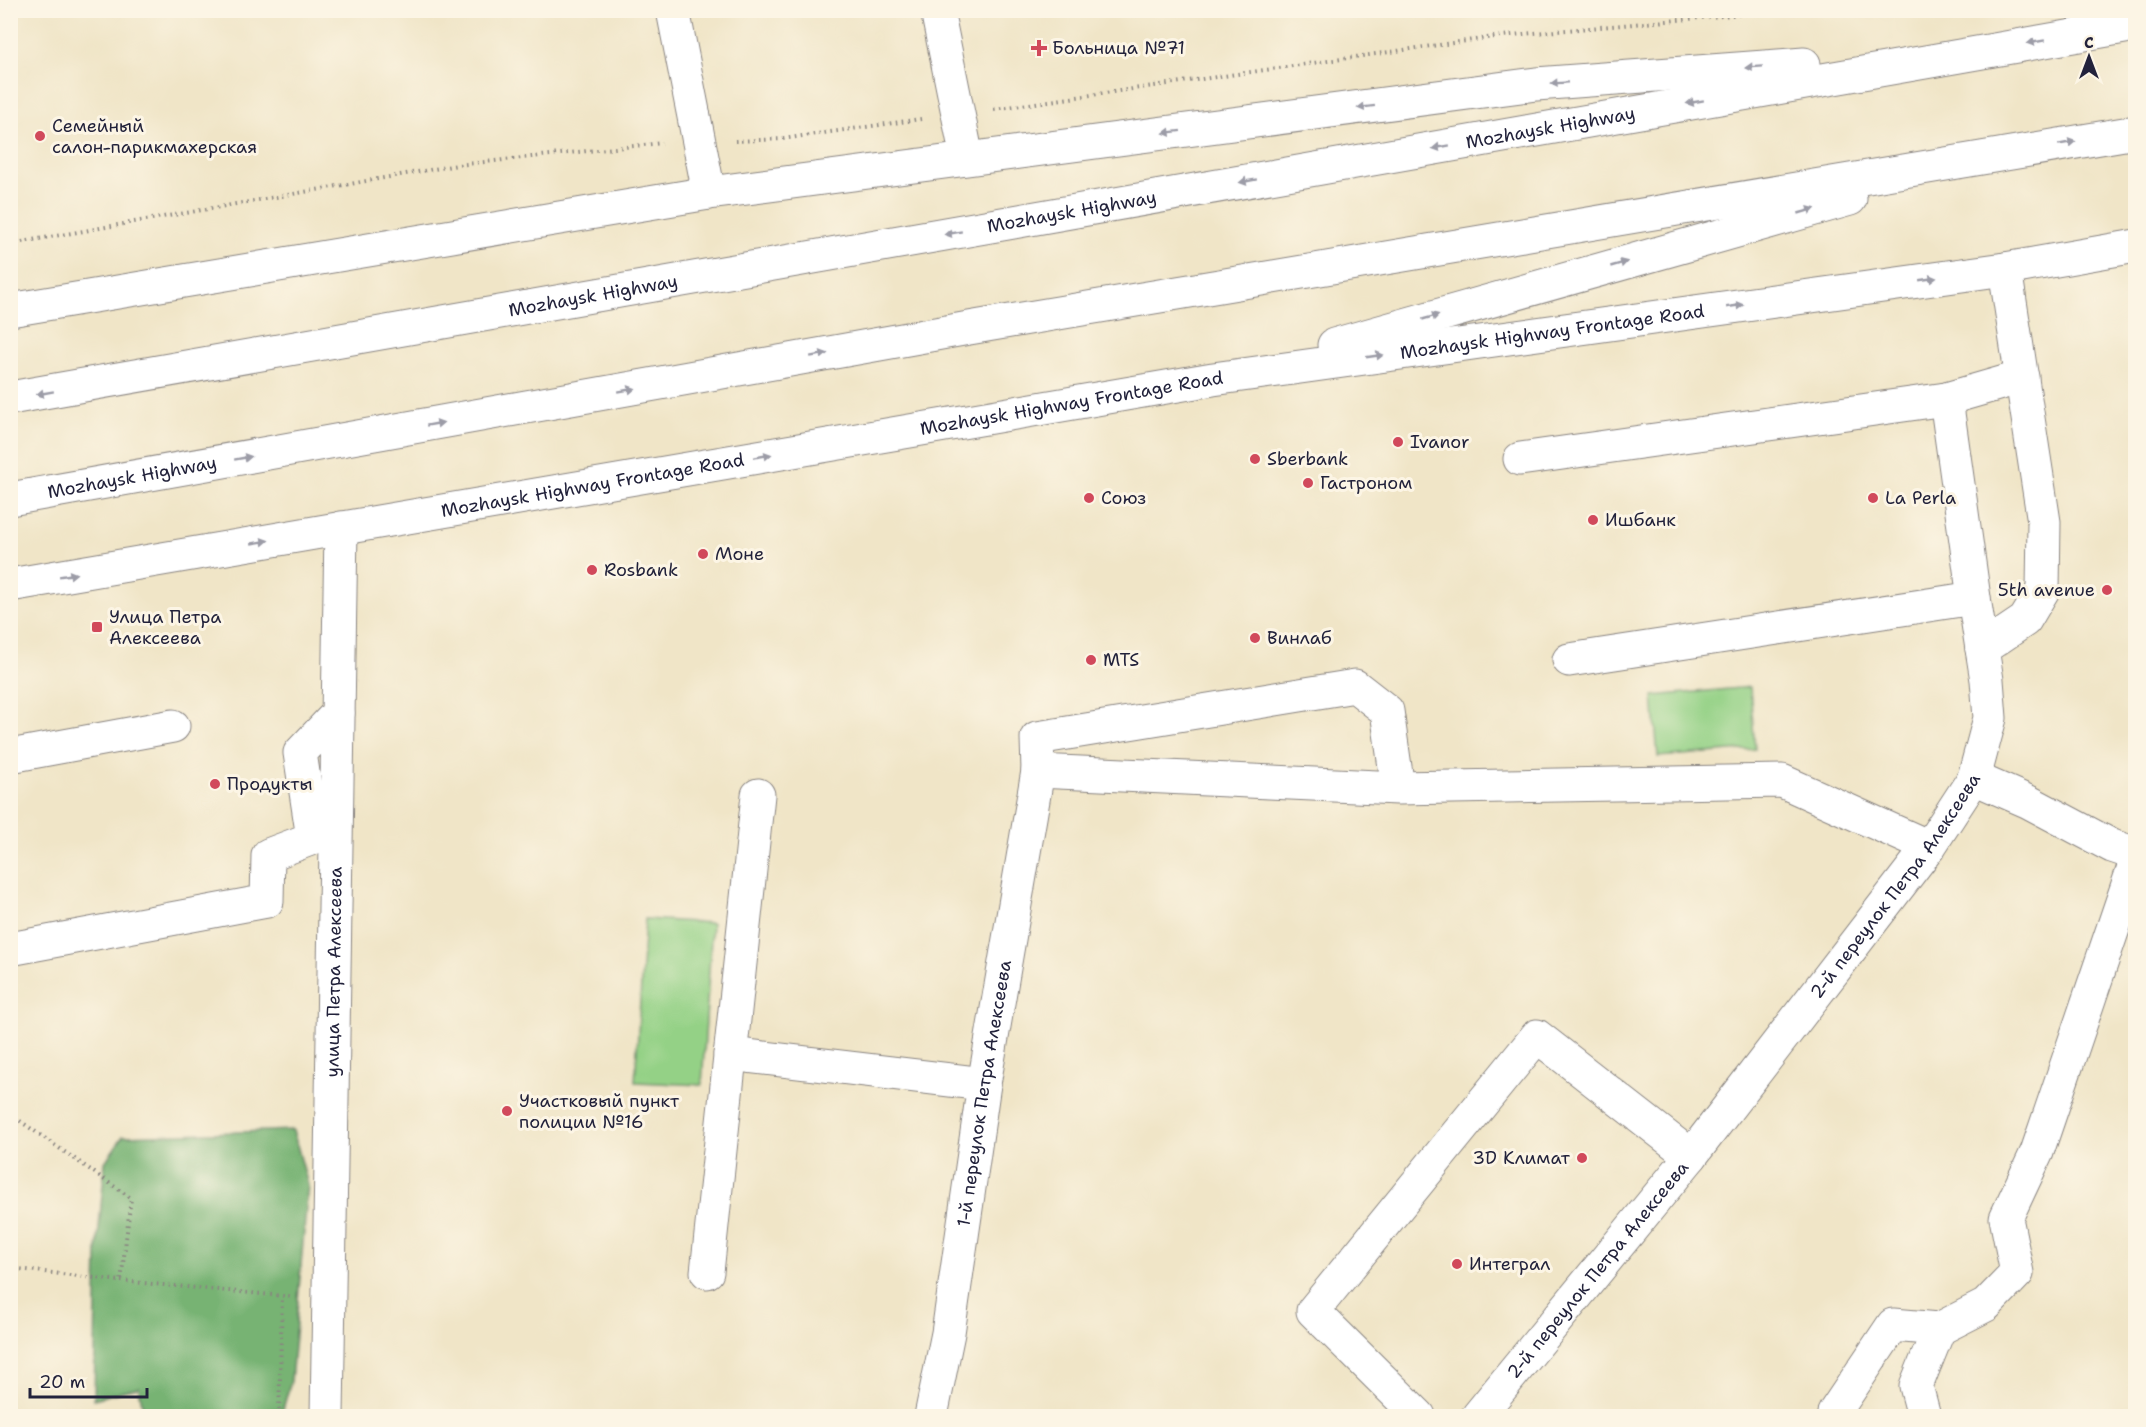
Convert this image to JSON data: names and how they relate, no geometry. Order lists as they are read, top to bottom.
{
  "streets": {
    "main road": [
      "Mozhaysk Highway",
      "Mozhaysk Highway Frontage Road",
      "2-й переулок Петра Алексеева",
      "улица Петра Алексеева",
      "1-й переулок Петра Алексеева"
    ]
  },
  "crossings": [
    ["Mozhaysk Highway Frontage Road", "улица Петра Алексеева"]
  ],
  "places": {
    "health": ["Больница №71"],
    "other": [
      "Семейный салон-парикмахерская",
      "Ivanor",
      "Sberbank",
      "Гастроном",
      "Союз",
      "La Perla",
      "Ишбанк",
      "Моне",
      "Rosbank",
      "5th avenue",
      "Винлаб",
      "MTS",
      "Продукты",
      "Участковый пункт полиции №16",
      "3D Климат",
      "Интеграл"
    ],
    "transit": ["Улица Петра Алексеева"]
  },
  "scale_bar": "20 m",
  "north": "top"
}
